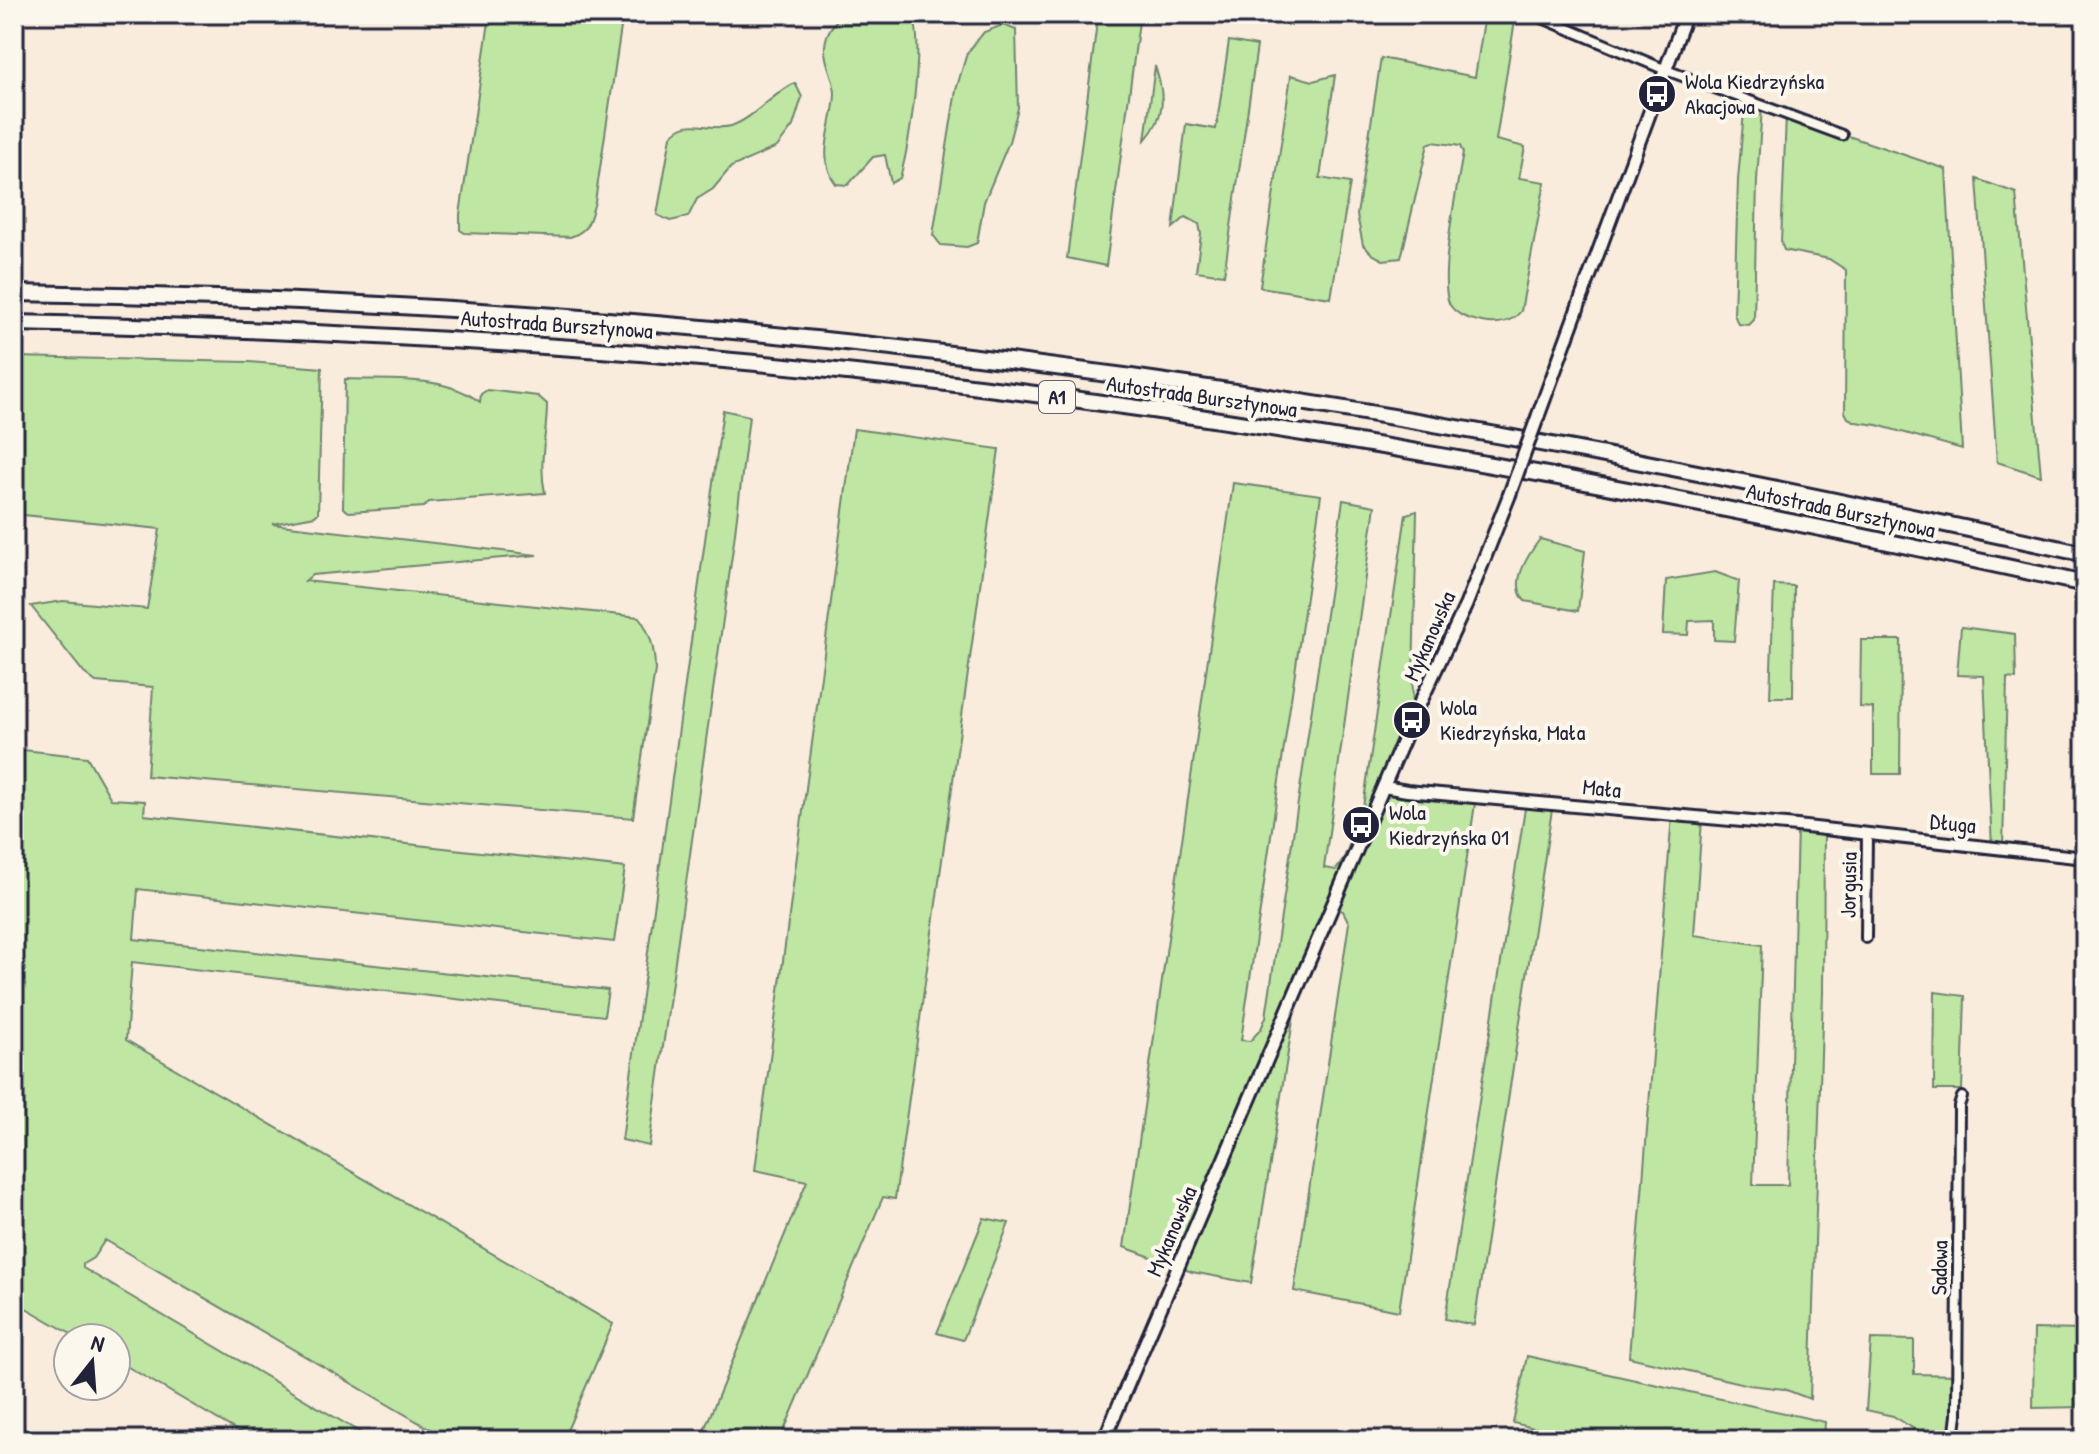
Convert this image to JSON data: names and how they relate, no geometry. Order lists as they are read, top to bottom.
{
  "streets": {
    "highway": ["Autostrada Bursztynowa", "A1"],
    "main road": ["Mykanowska"],
    "street": [
      "Mała",
      "Długa",
      "Jorgusia",
      "Sadowa"
    ]
  },
  "crossings": [
    ["Mykanowska", "Mała"],
    ["Mała", "Długa"],
    ["Długa", "Jorgusia"]
  ],
  "places": {
    "bus stop": ["Wola Kiedrzyńska Akacjowa", "Wola Kiedrzyńska, Mała", "Wola Kiedrzyńska 01"]
  },
  "north": "top"
}
